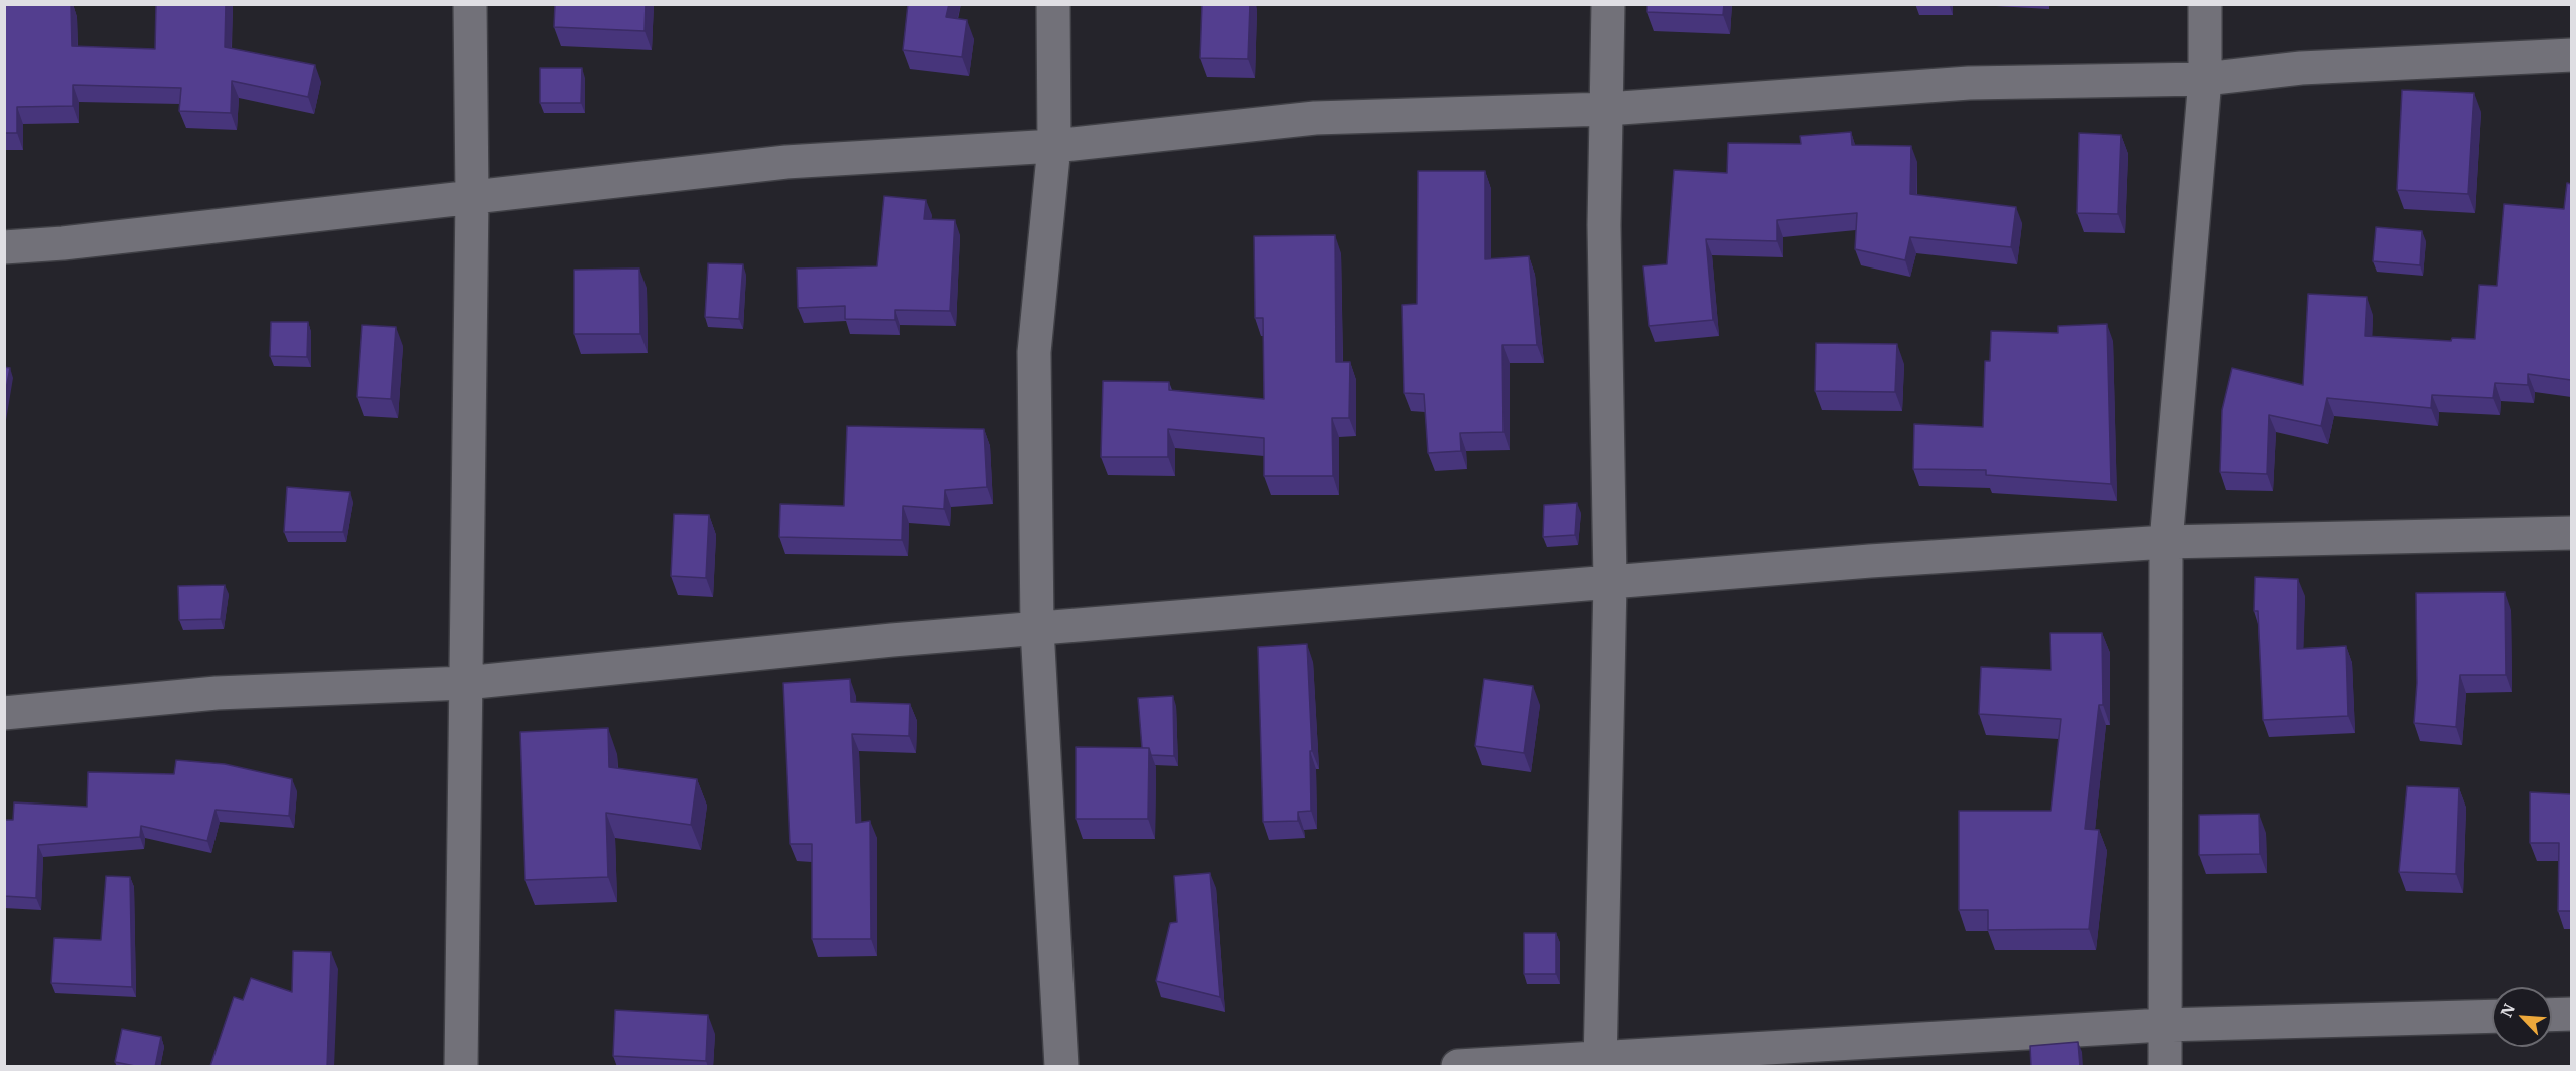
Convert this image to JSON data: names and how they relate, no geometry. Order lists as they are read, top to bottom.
{
  "north": "top left"
}
